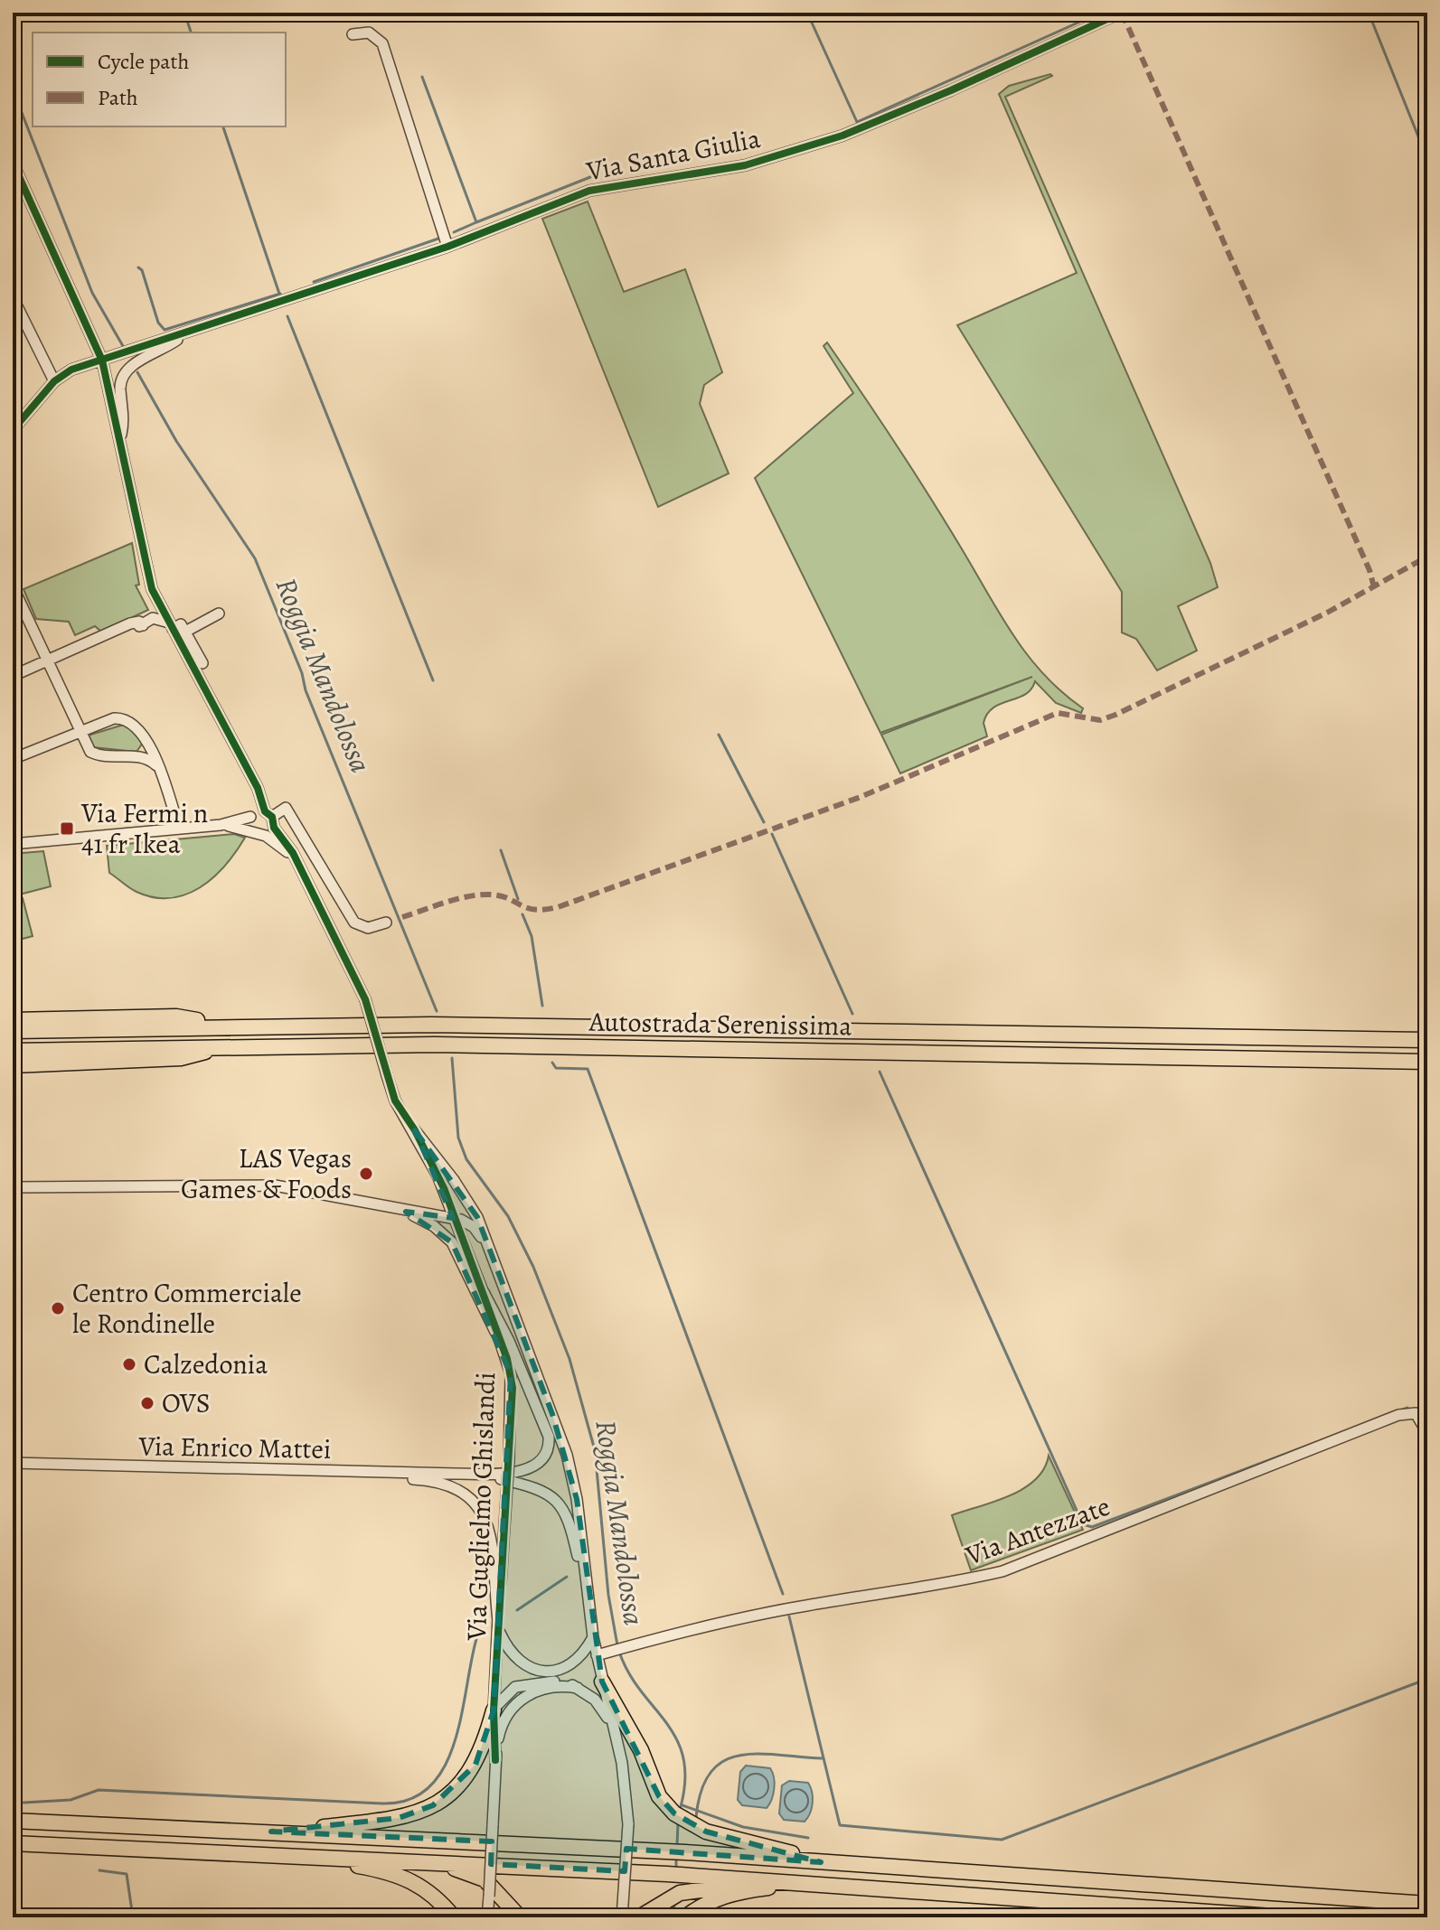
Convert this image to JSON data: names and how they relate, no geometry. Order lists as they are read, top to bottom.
{
  "streets": {
    "highway": ["Autostrada Serenissima"],
    "street": [
      "Via Santa Giulia",
      "Via Enrico Mattei",
      "Via Guglielmo Ghislandi",
      "Via Antezzate"
    ]
  },
  "crossings": [
    ["Via Guglielmo Ghislandi", "Via Antezzate"]
  ],
  "water": ["Roggia Mandolossa"],
  "places": {
    "transit": ["Via Fermi n 41 fr Ikea"],
    "other": [
      "LAS Vegas Games & Foods",
      "Centro Commerciale le Rondinelle",
      "Calzedonia",
      "OVS"
    ]
  },
  "legend": ["Cycle path", "Path"]
}
